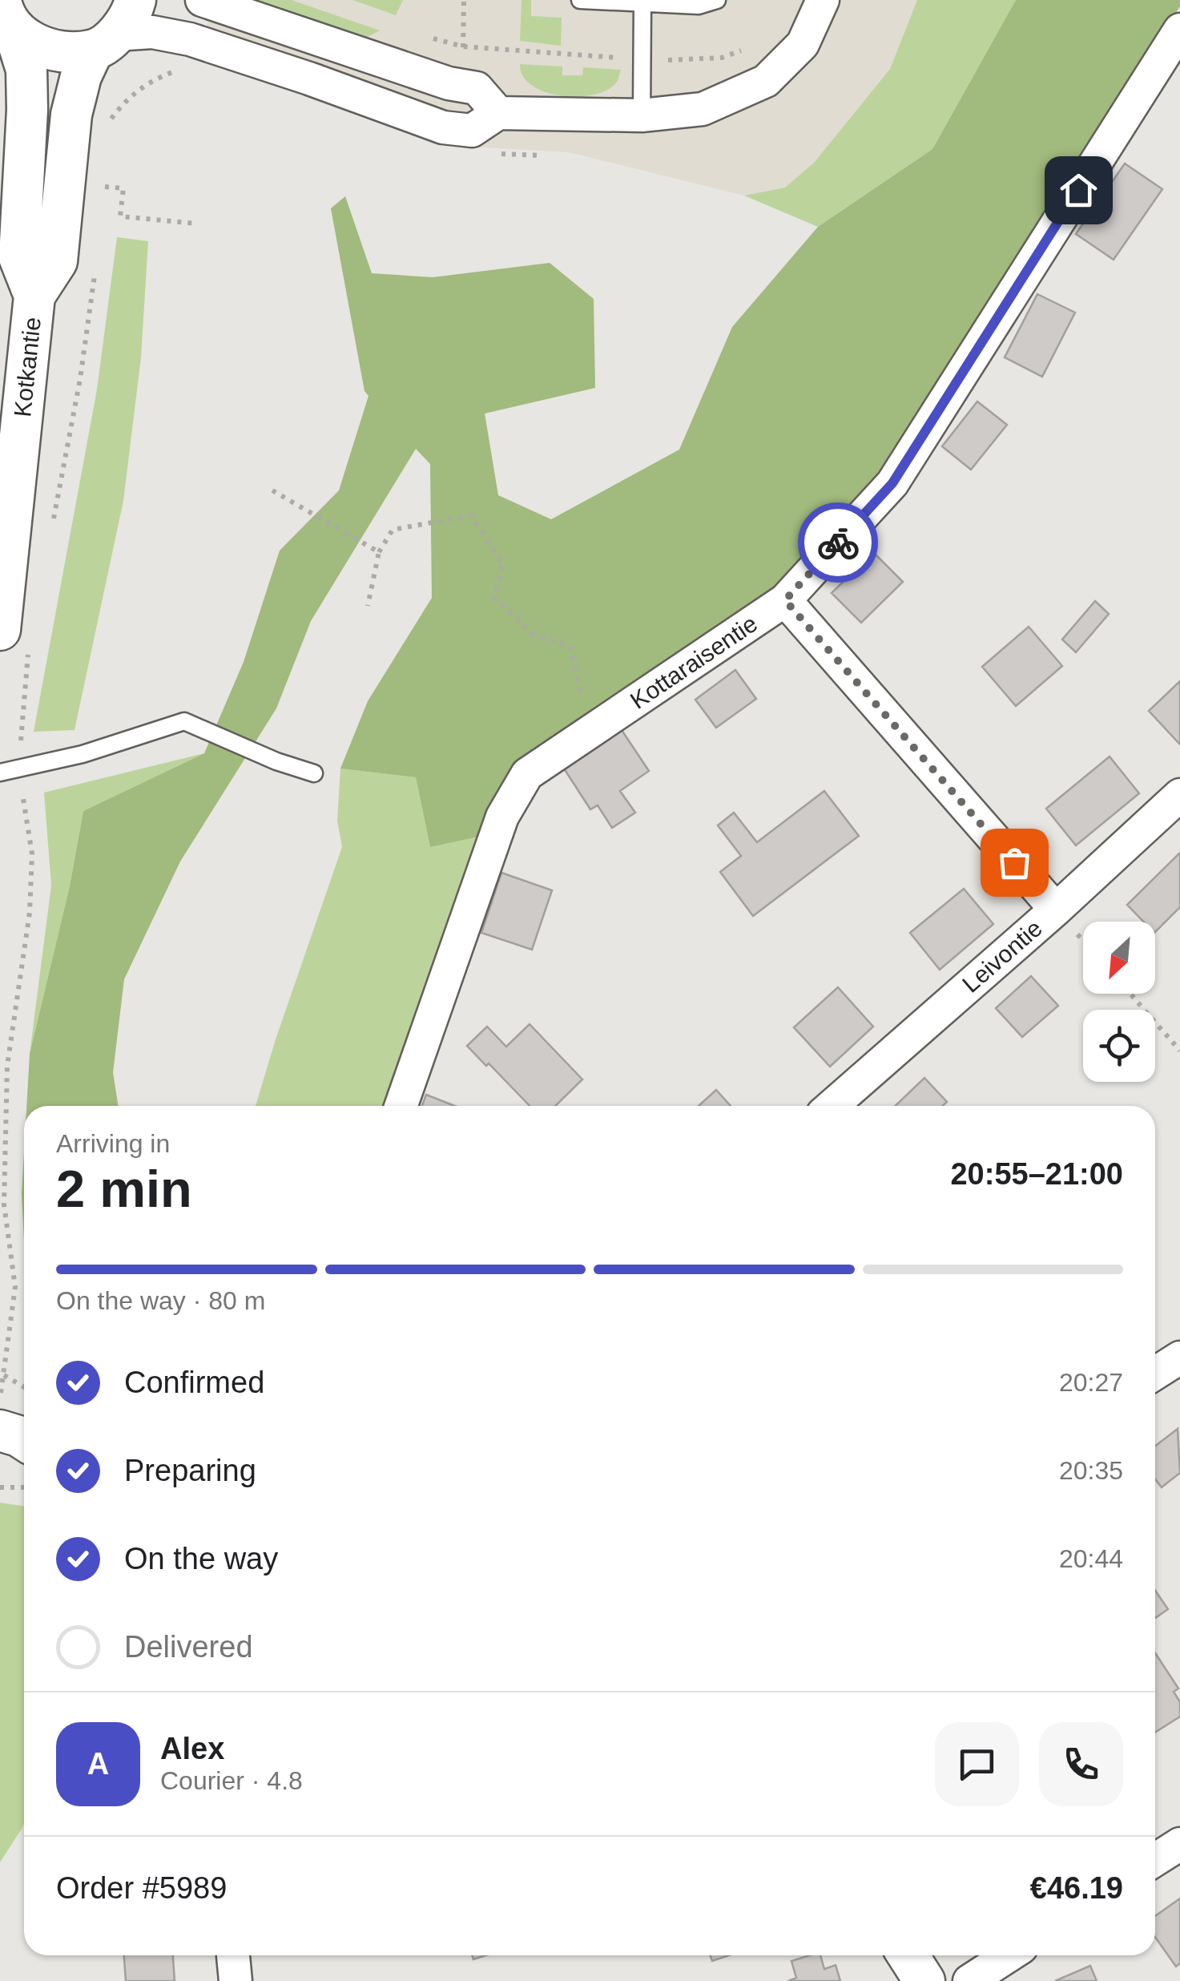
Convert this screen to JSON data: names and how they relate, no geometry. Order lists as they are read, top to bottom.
{
  "streets": {
    "street": ["Kotkantie", "Kottaraisentie", "Leivontie"]
  },
  "north": "bottom left",
  "page": {
    "heading": ["2 min", "Arriving in", "20:55–21:00"],
    "panel": [
      "Alex",
      "Courier · 4.8",
      "Order #5989",
      "€46.19"
    ],
    "bar": "On the way · 80 m",
    "list": [
      ["Confirmed", "20:27"],
      ["Preparing", "20:35"],
      ["On the way", "20:44"],
      "Delivered"
    ],
    "round": "A"
  }
}
